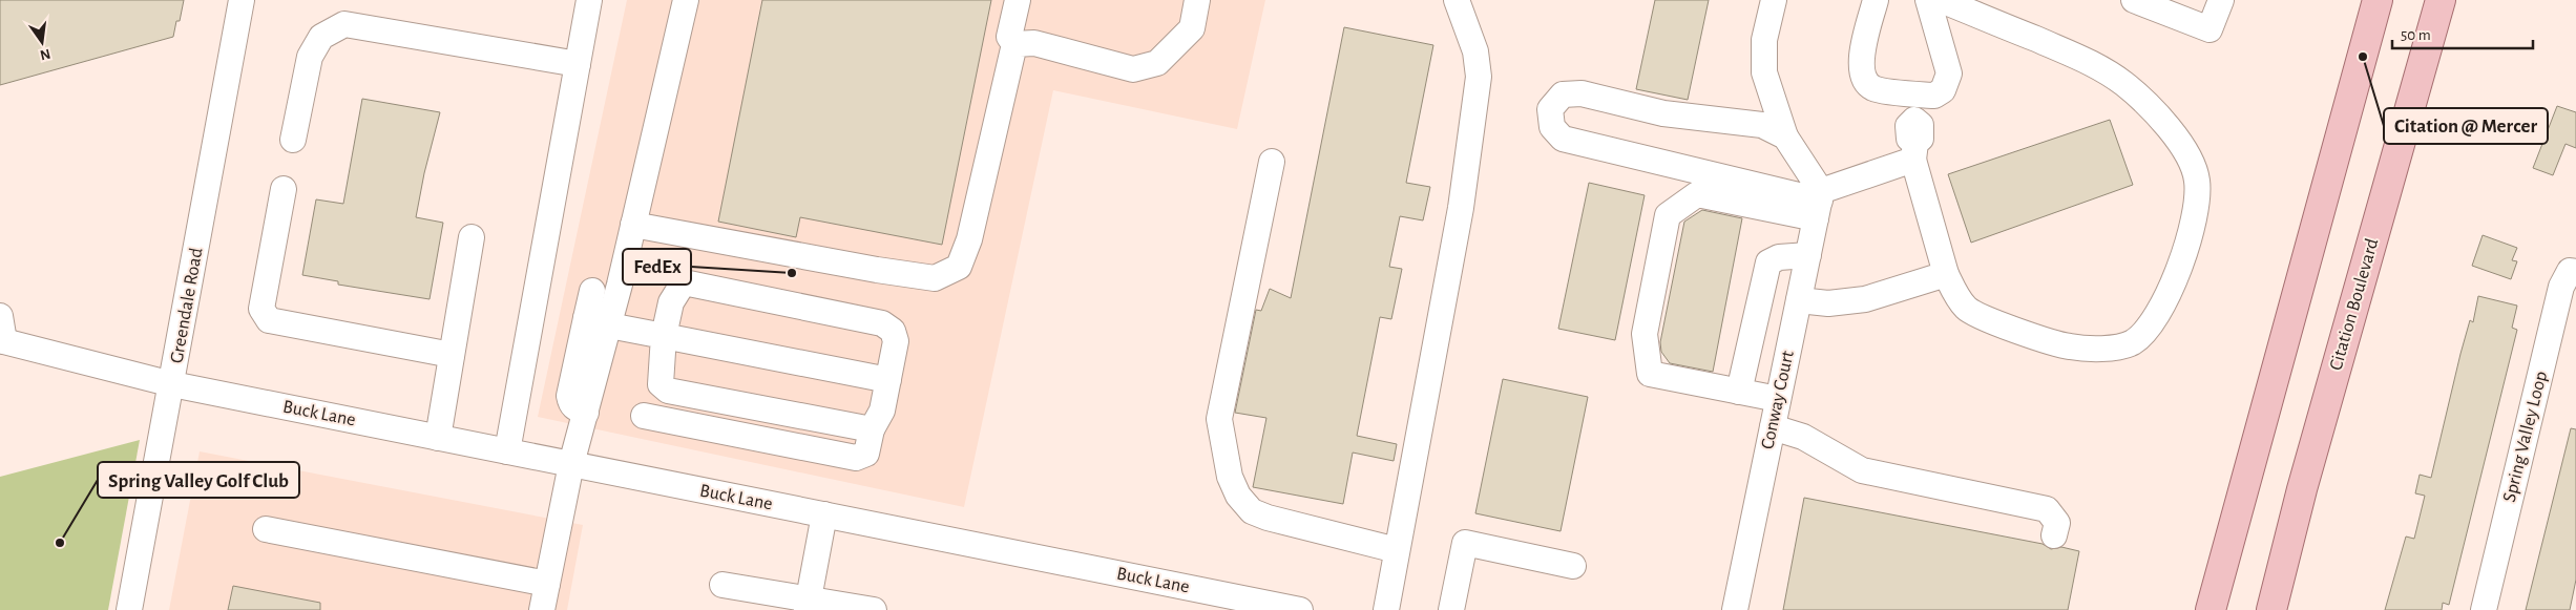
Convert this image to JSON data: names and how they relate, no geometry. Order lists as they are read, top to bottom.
{
  "streets": {
    "main road": ["Citation Boulevard"],
    "street": [
      "Greendale Road",
      "Conway Court",
      "Buck Lane",
      "Spring Valley Loop"
    ]
  },
  "crossings": [
    ["Greendale Road", "Buck Lane"]
  ],
  "places": ["Citation @ Mercer", "FedEx", "Spring Valley Golf Club"],
  "scale_bar": "50 m",
  "north": "bottom"
}
